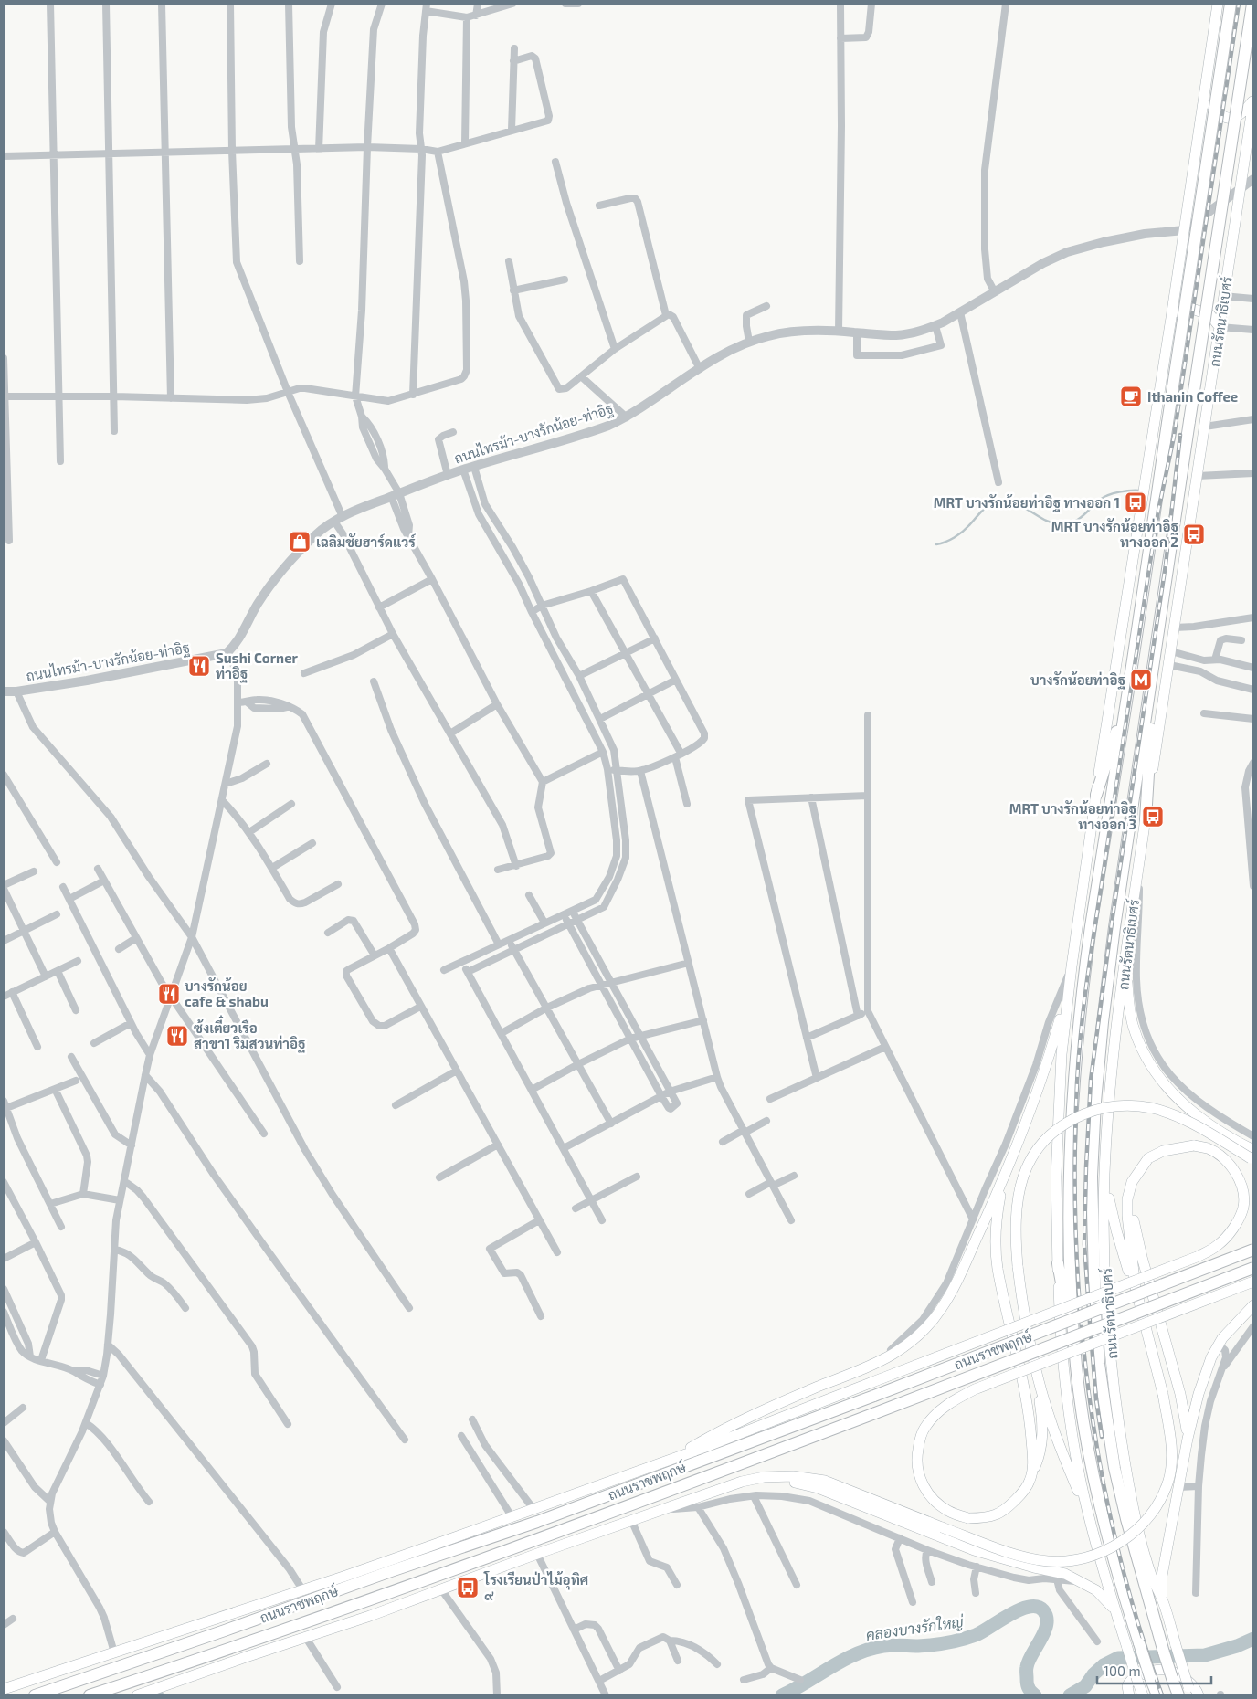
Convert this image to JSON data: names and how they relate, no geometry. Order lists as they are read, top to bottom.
{
  "streets": {
    "main road": ["ถนนรัตนาธิเบศร์", "ถนนราชพฤกษ์"],
    "street": ["ถนนไทรม้า-บางรักน้อย-ท่าอิฐ"]
  },
  "water": ["คลองบางรักใหญ่"],
  "places": {
    "cafe": ["Ithanin Coffee"],
    "bus stop": [
      "MRT บางรักน้อยท่าอิฐ ทางออก 1",
      "MRT บางรักน้อยท่าอิฐ ทางออก 2",
      "MRT บางรักน้อยท่าอิฐ ทางออก 3",
      "โรงเรียนป่าไม้อุทิศ ๙"
    ],
    "shop": ["เฉลิมชัยฮาร์ดแวร์"],
    "restaurant": ["Sushi Corner ท่าอิฐ", "บางรักน้อย cafe & shabu", "ซ้งเตี๋ยวเรือ สาขา1 ริมสวนท่าอิฐ"],
    "metro station": ["บางรักน้อยท่าอิฐ"]
  },
  "scale_bar": "100 m"
}
